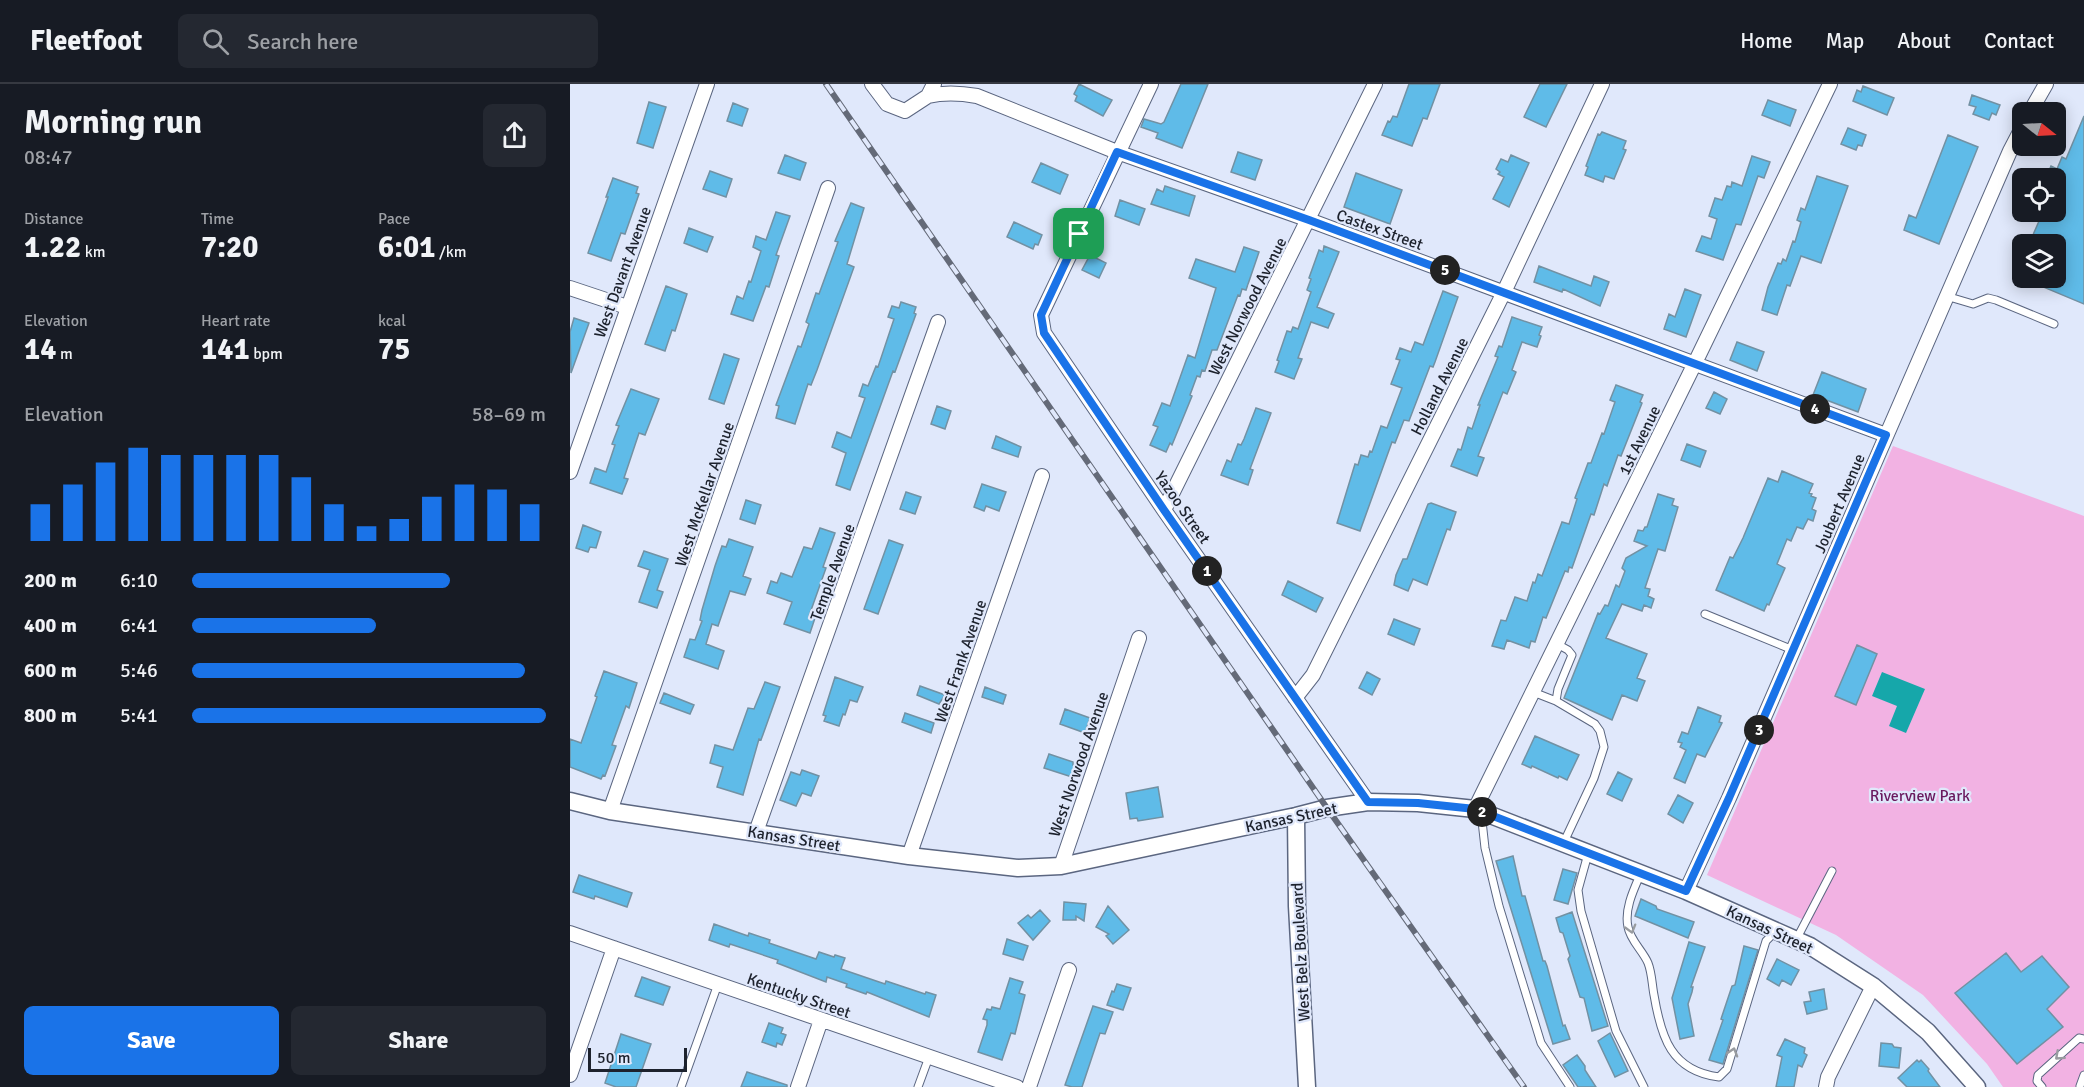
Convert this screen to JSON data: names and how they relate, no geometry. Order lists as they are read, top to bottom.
{
  "streets": {
    "street": [
      "Castex Street",
      "West Davant Avenue",
      "West Norwood Avenue",
      "Holland Avenue",
      "1st Avenue",
      "West McKellar Avenue",
      "Joubert Avenue",
      "Yazoo Street",
      "Temple Avenue",
      "West Frank Avenue",
      "Kansas Street",
      "West Belz Boulevard",
      "Kentucky Street"
    ]
  },
  "crossings": [
    ["Castex Street", "West Norwood Avenue"],
    ["Castex Street", "Holland Avenue"],
    ["Castex Street", "1st Avenue"],
    ["Castex Street", "Joubert Avenue"],
    ["Castex Street", "Yazoo Street"],
    ["West Norwood Avenue", "Yazoo Street"],
    ["West Norwood Avenue", "Kansas Street"],
    ["Holland Avenue", "Yazoo Street"],
    ["1st Avenue", "Kansas Street"],
    ["West McKellar Avenue", "Kansas Street"],
    ["Joubert Avenue", "Kansas Street"],
    ["Yazoo Street", "Kansas Street"],
    ["Temple Avenue", "Kansas Street"],
    ["West Frank Avenue", "Kansas Street"],
    ["Kansas Street", "West Belz Boulevard"]
  ],
  "parks": ["Riverview Park"],
  "scale_bar": "50 m",
  "north": "right",
  "page": {
    "header": "Fleetfoot",
    "search": "Search here",
    "nav": [
      "Home",
      "Map",
      "About",
      "Contact"
    ],
    "heading": ["Morning run", "08:47"],
    "stats": [
      ["Distance", "1.22 km"],
      ["Time", "7:20"],
      ["Pace", "6:01 /km"],
      ["Elevation", "14 m"],
      ["Heart rate", "141 bpm"],
      ["kcal", "75"]
    ],
    "pins": [
      "5",
      "4",
      "1",
      "3",
      "2"
    ],
    "chart": ["Elevation", "58–69 m"],
    "list": [
      {
        "name": "200 m",
        "note": "6:10"
      },
      {
        "name": "400 m",
        "note": "6:41"
      },
      {
        "name": "600 m",
        "note": "5:46"
      },
      {
        "name": "800 m",
        "note": "5:41"
      }
    ],
    "buttons": ["Save", "Share"],
    "scale": "50 m"
  }
}
